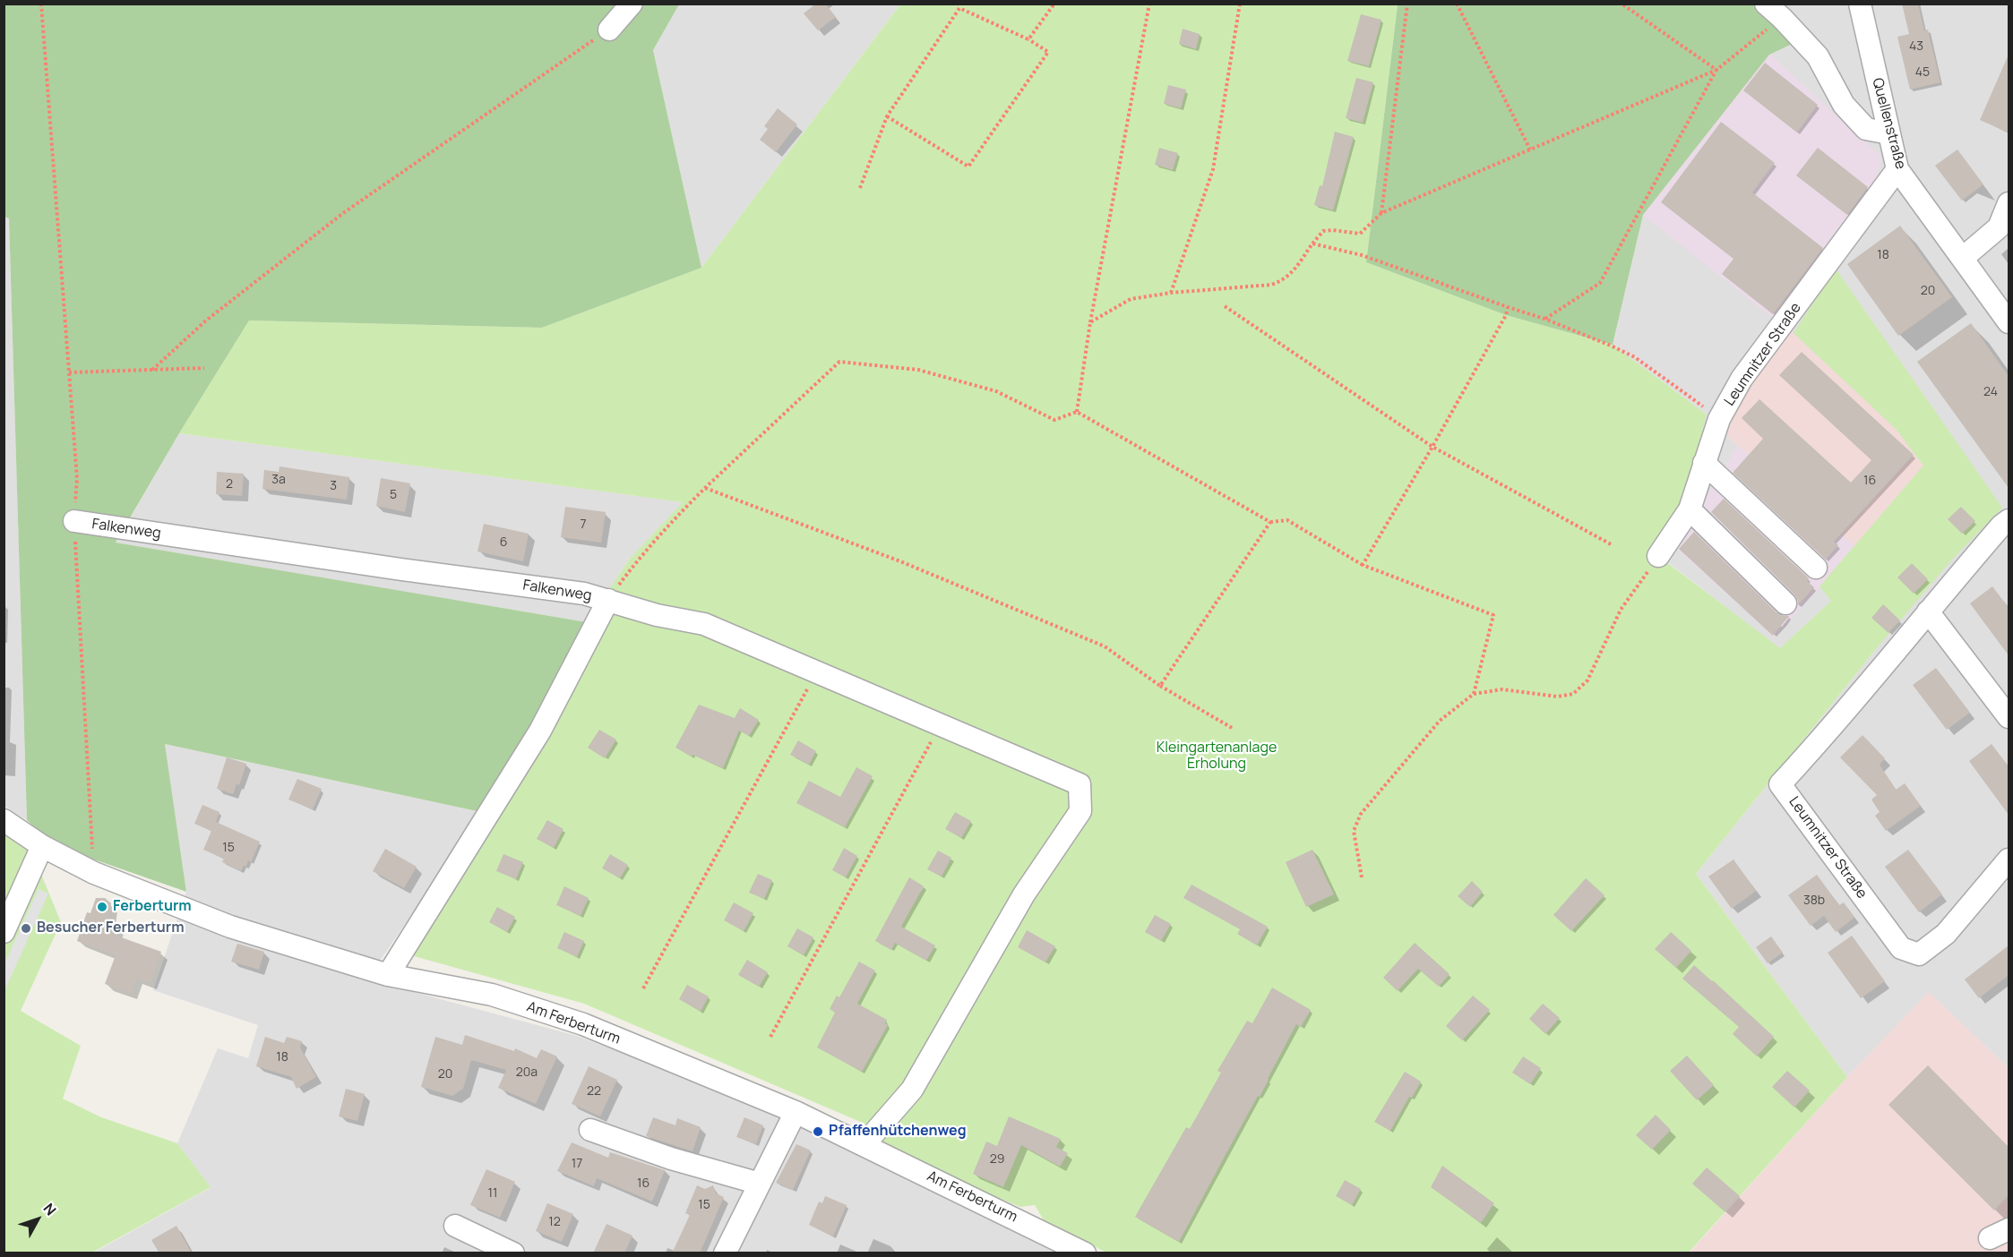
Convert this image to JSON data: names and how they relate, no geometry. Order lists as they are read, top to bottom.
{
  "streets": {
    "street": [
      "Quellenstraße",
      "Leumnitzer Straße",
      "Falkenweg",
      "Am Ferberturm"
    ]
  },
  "crossings": [
    ["Quellenstraße", "Leumnitzer Straße"],
    ["Falkenweg", "Am Ferberturm"]
  ],
  "parks": ["Kleingartenanlage Erholung"],
  "places": ["Ferberturm", "Besucher Ferberturm", "Pfaffenhütchenweg"],
  "house_numbers": [
    "43",
    "45",
    "18",
    "20",
    "24",
    "3a",
    "16",
    "2",
    "3",
    "5",
    "7",
    "6",
    "15",
    "38b",
    "18",
    "20a",
    "20",
    "22",
    "29",
    "17",
    "16",
    "11",
    "15",
    "12"
  ],
  "north": "top right"
}
